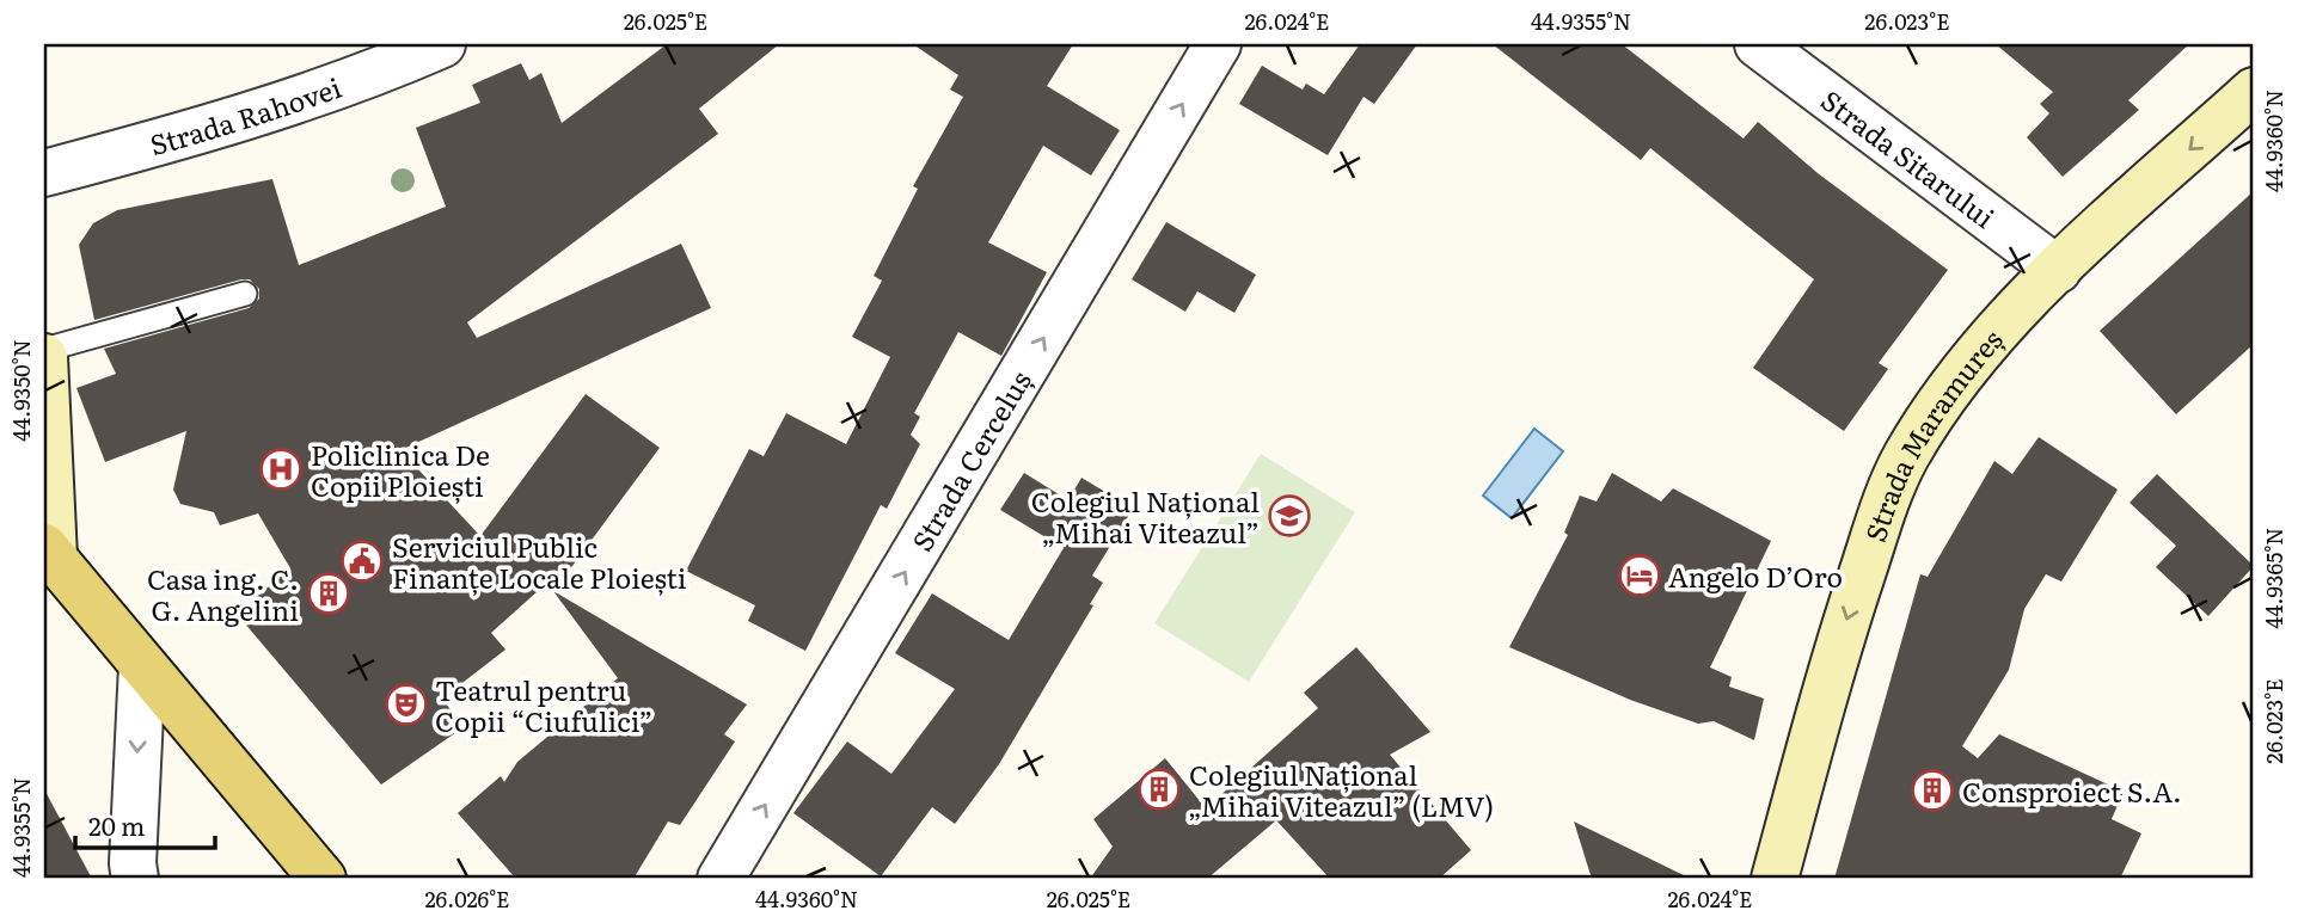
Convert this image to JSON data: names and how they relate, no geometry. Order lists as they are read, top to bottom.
{
  "streets": {
    "street": [
      "Strada Rahovei",
      "Strada Sitarului",
      "Strada Maramureș",
      "Strada Cerceluș"
    ]
  },
  "crossings": [
    ["Strada Sitarului", "Strada Maramureș"]
  ],
  "one_way": ["Strada Maramureș", "Strada Cerceluș"],
  "places": {
    "hospital": ["Policlinica De Copii Ploiești"],
    "school or university": ["Colegiul Național „Mihai Viteazul”"],
    "public building": ["Serviciul Public Finanțe Locale Ploiești"],
    "hotel": ["Angelo D’Oro"],
    "building": ["Casa ing. C. G. Angelini", "Colegiul Național „Mihai Viteazul” (LMV)", "Consproiect S.A."],
    "theatre": ["Teatrul pentru Copii “Ciufulici”"]
  },
  "scale_bar": "20 m",
  "coordinates": [
    "26.025°E",
    "26.024°E",
    "44.9355°N",
    "26.023°E",
    "44.9360°N",
    "44.9350°N",
    "44.9365°N",
    "26.026°E"
  ]
}
